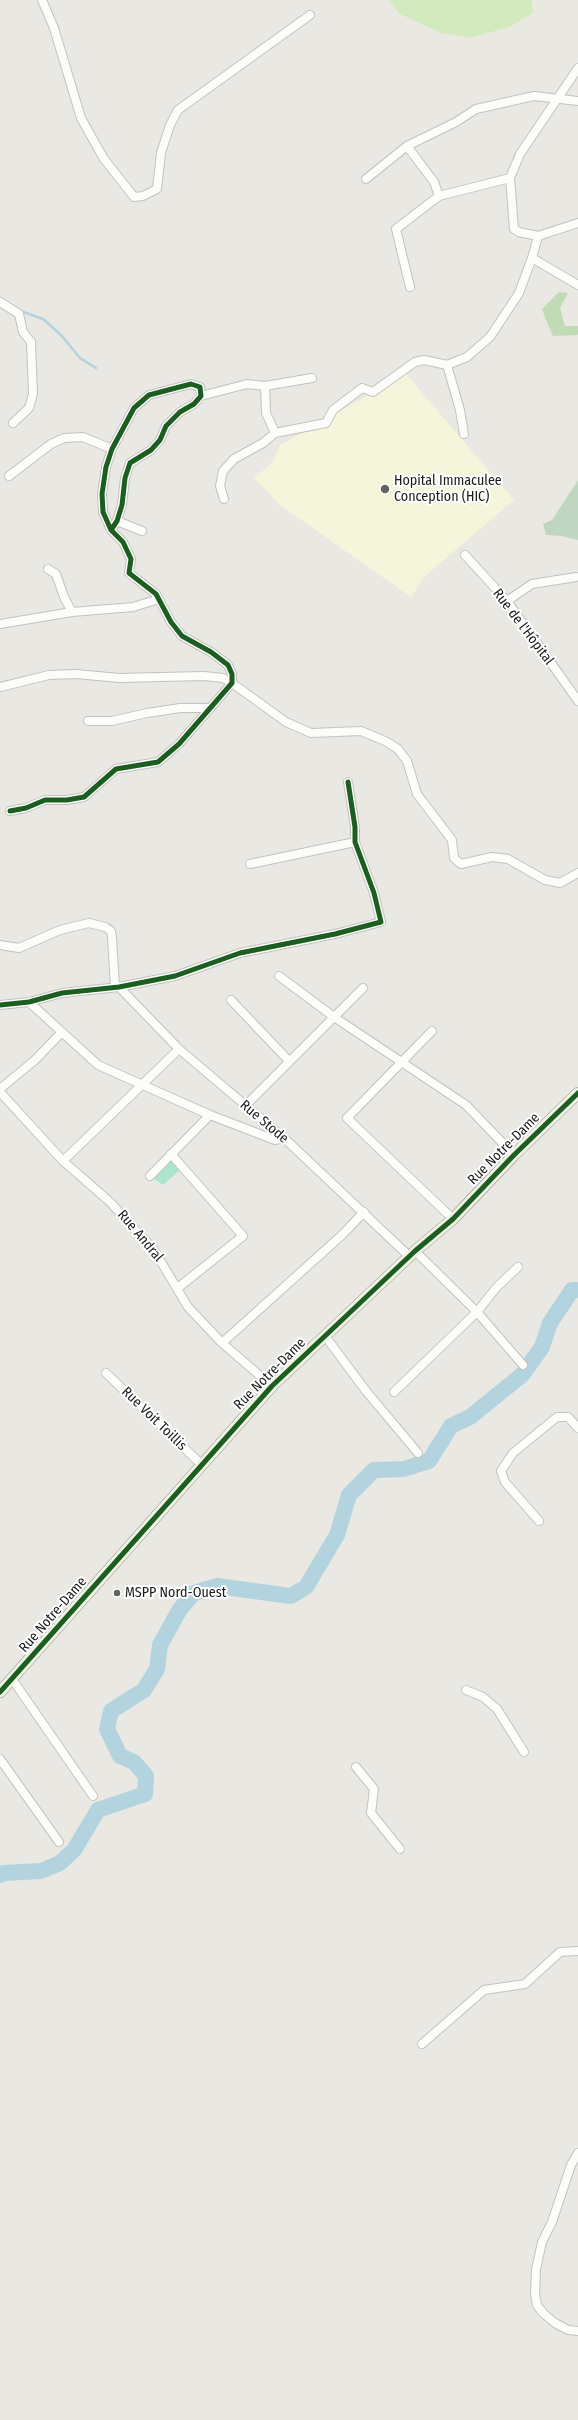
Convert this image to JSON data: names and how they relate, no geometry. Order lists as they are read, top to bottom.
{
  "streets": {
    "street": [
      "Rue de l'Hôpital",
      "Rue Stode",
      "Rue Notre-Dame",
      "Rue Andral",
      "Rue Voit Toillis"
    ]
  },
  "crossings": [
    ["Rue Stode", "Rue Notre-Dame"],
    ["Rue Notre-Dame", "Rue Andral"],
    ["Rue Notre-Dame", "Rue Voit Toillis"]
  ],
  "places": ["Hopital Immaculee Conception (HIC)", "MSPP Nord-Ouest"]
}
